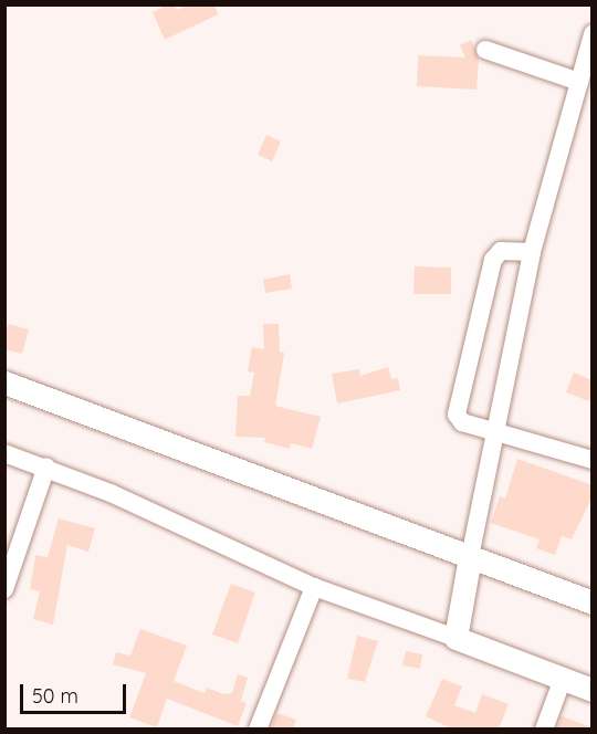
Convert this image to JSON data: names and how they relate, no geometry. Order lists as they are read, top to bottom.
{
  "scale_bar": "50 m"
}
